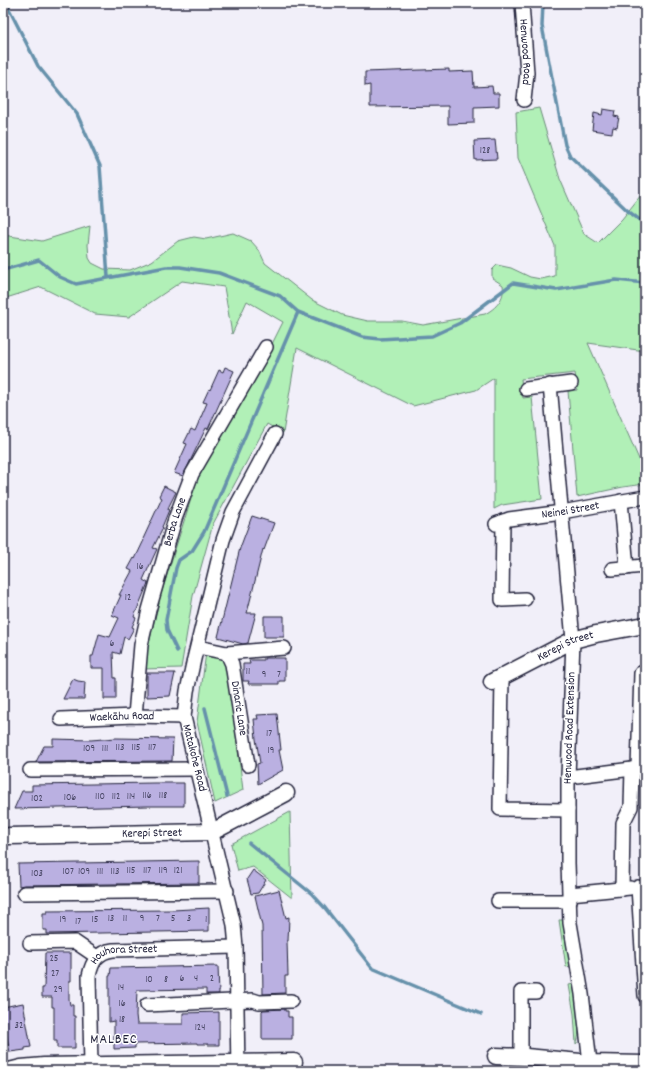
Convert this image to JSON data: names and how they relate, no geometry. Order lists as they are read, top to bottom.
{
  "streets": {
    "street": [
      "Henwood Road",
      "Neinei Street",
      "Berba Lane",
      "Kerepi Street",
      "Dinaric Lane",
      "Waekāhu Road",
      "Henwood Road Extension",
      "Matakohe Road",
      "Houhora Street"
    ]
  },
  "crossings": [
    ["Neinei Street", "Henwood Road Extension"],
    ["Berba Lane", "Waekāhu Road"],
    ["Kerepi Street", "Henwood Road Extension"],
    ["Kerepi Street", "Matakohe Road"],
    ["Waekāhu Road", "Matakohe Road"],
    ["Matakohe Road", "Houhora Street"]
  ],
  "districts": ["MALBEC"],
  "house_numbers": [
    "128",
    "16",
    "12",
    "6",
    "11",
    "9",
    "7",
    "17",
    "113",
    "115",
    "117",
    "109",
    "111",
    "19",
    "116",
    "118",
    "110",
    "112",
    "114",
    "106",
    "102",
    "115",
    "117",
    "119",
    "121",
    "107",
    "109",
    "111",
    "113",
    "103",
    "13",
    "11",
    "9",
    "7",
    "5",
    "3",
    "19",
    "15",
    "1",
    "17",
    "25",
    "27",
    "6",
    "4",
    "2",
    "10",
    "8",
    "14",
    "29",
    "16",
    "18",
    "32",
    "124"
  ]
}
